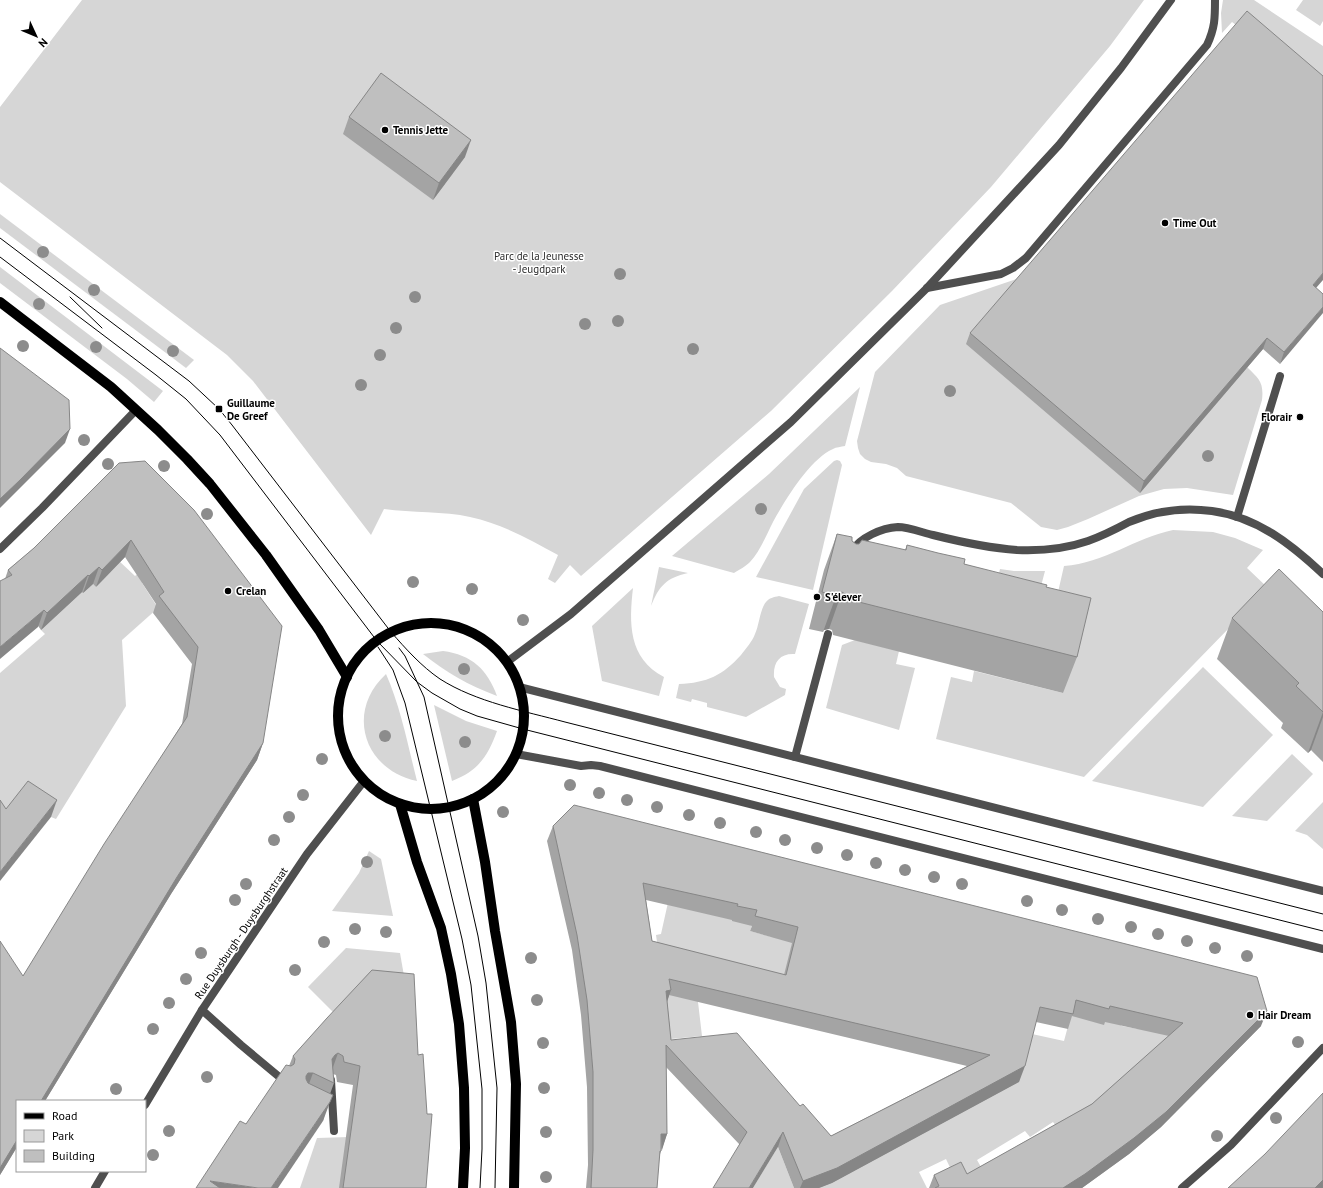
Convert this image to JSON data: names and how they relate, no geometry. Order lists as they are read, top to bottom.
{
  "streets": {
    "street": ["Rue Duysburgh - Duysburghstraat"]
  },
  "parks": ["Parc de la Jeunesse - Jeugdpark"],
  "places": {
    "other": [
      "Tennis Jette",
      "Time Out",
      "Florair",
      "Crelan",
      "S'élever",
      "Hair Dream"
    ],
    "transit": ["Guillaume De Greef"]
  },
  "legend": ["Road", "Park", "Building"],
  "north": "bottom right"
}
